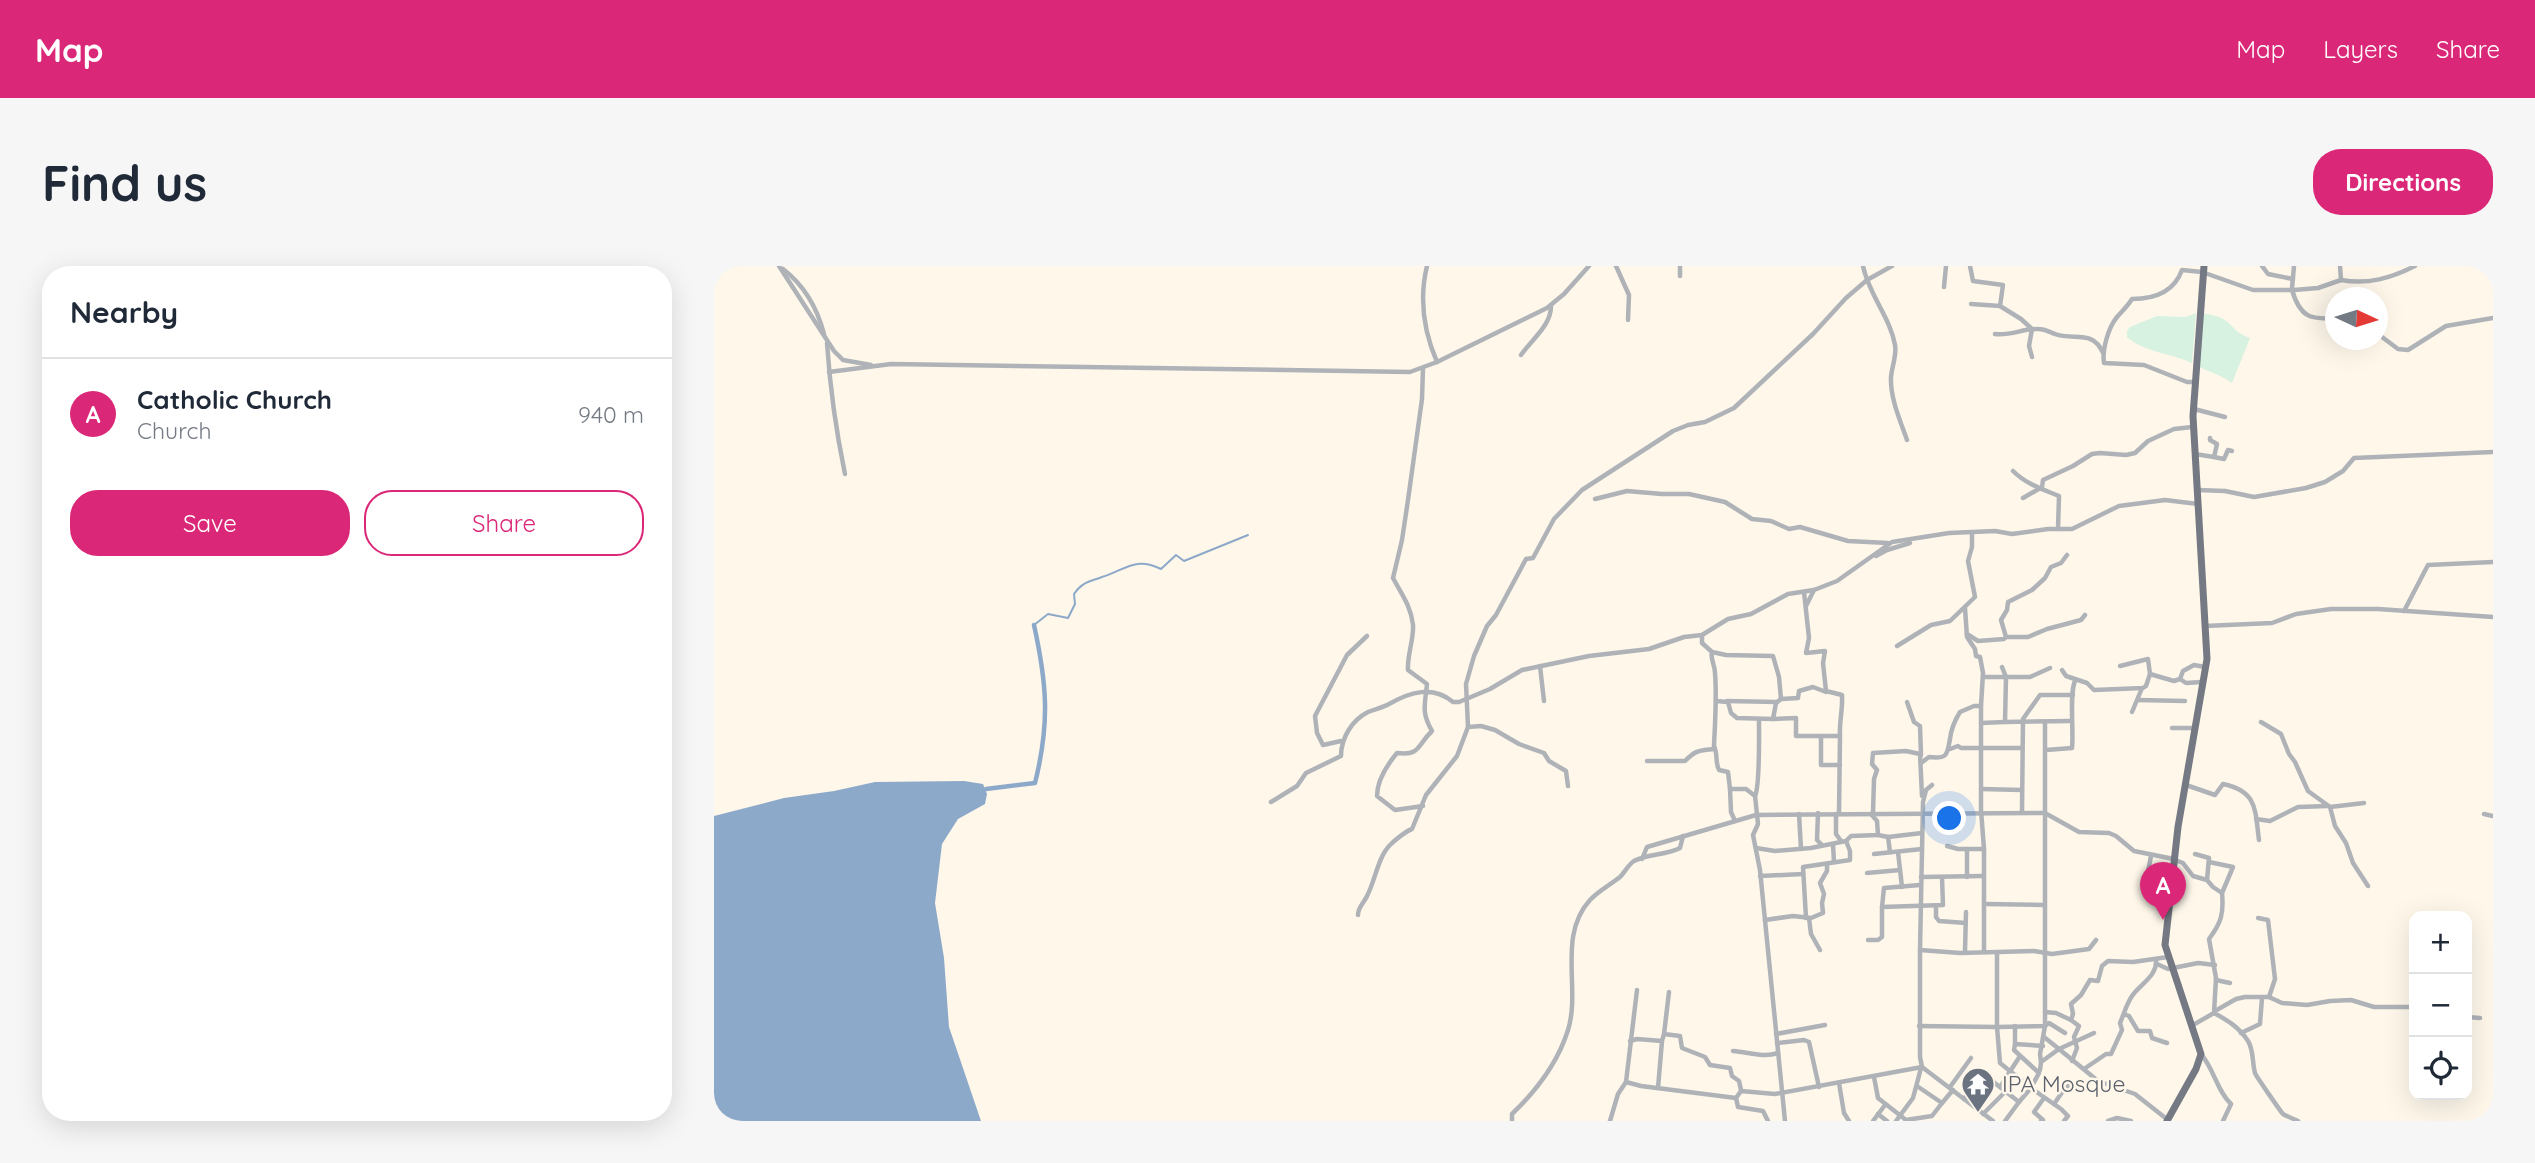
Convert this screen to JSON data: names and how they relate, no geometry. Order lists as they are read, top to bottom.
{
  "places": {
    "temple": ["IPA Mosque"]
  },
  "north": "right",
  "page": {
    "header": "Map",
    "nav": ["Map", "Layers", "Share"],
    "buttons": [
      "Directions",
      ["Save", "Share"]
    ],
    "title": "Find us",
    "heading": "Nearby",
    "list": [
      {
        "mark": "A",
        "name": "Catholic Church",
        "note": "Church",
        "value": "940 m"
      }
    ],
    "pins": "A",
    "map_buttons": ["+", "−"]
  }
}
